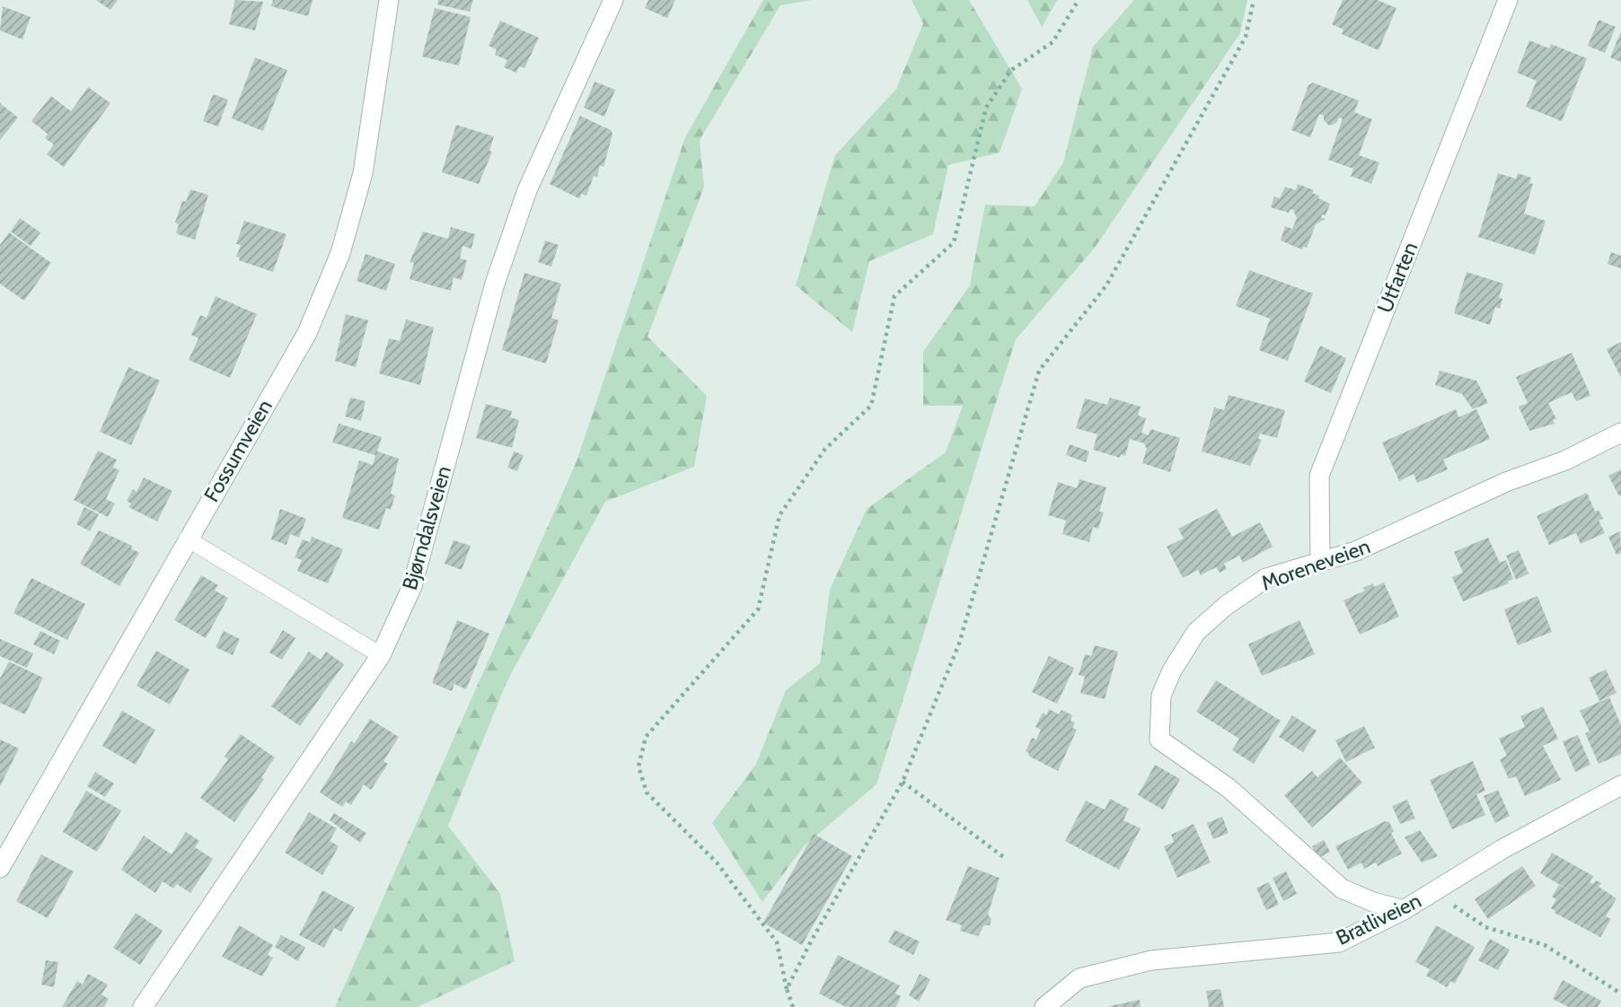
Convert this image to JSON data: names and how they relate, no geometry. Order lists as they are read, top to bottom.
{
  "streets": {
    "street": [
      "Utfarten",
      "Fossumveien",
      "Bjørndalsveien",
      "Moreneveien",
      "Bratliveien"
    ]
  },
  "crossings": [
    ["Utfarten", "Moreneveien"],
    ["Moreneveien", "Bratliveien"]
  ]
}
